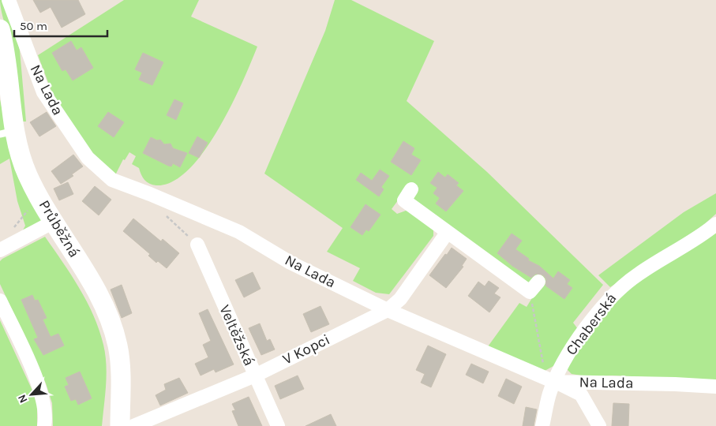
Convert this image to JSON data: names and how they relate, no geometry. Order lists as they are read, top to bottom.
{
  "streets": {
    "street": [
      "Na Lada",
      "Průběžná",
      "Chaberská",
      "Veltěžská",
      "V Kopci"
    ]
  },
  "crossings": [
    ["Na Lada", "Chaberská"],
    ["Na Lada", "V Kopci"],
    ["Veltěžská", "V Kopci"]
  ],
  "scale_bar": "50 m",
  "north": "bottom left"
}
